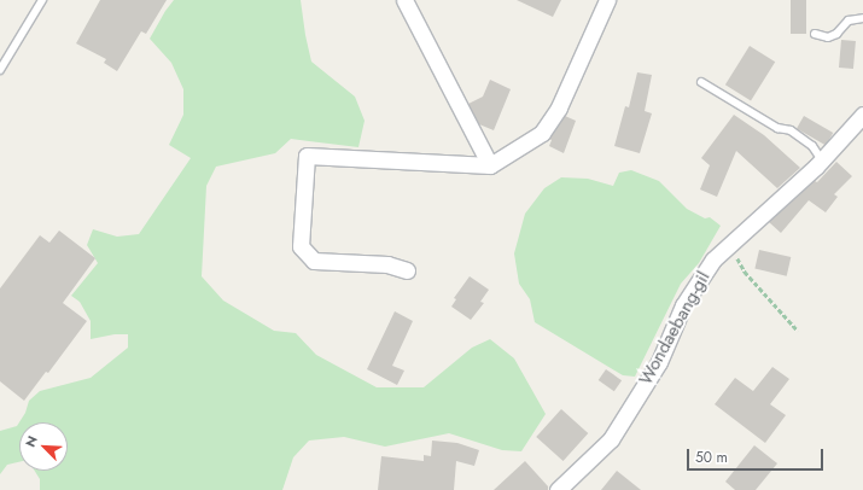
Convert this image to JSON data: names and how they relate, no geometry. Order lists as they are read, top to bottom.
{
  "streets": {
    "street": ["Wondaebang-gil"]
  },
  "scale_bar": "50 m",
  "north": "top left"
}
